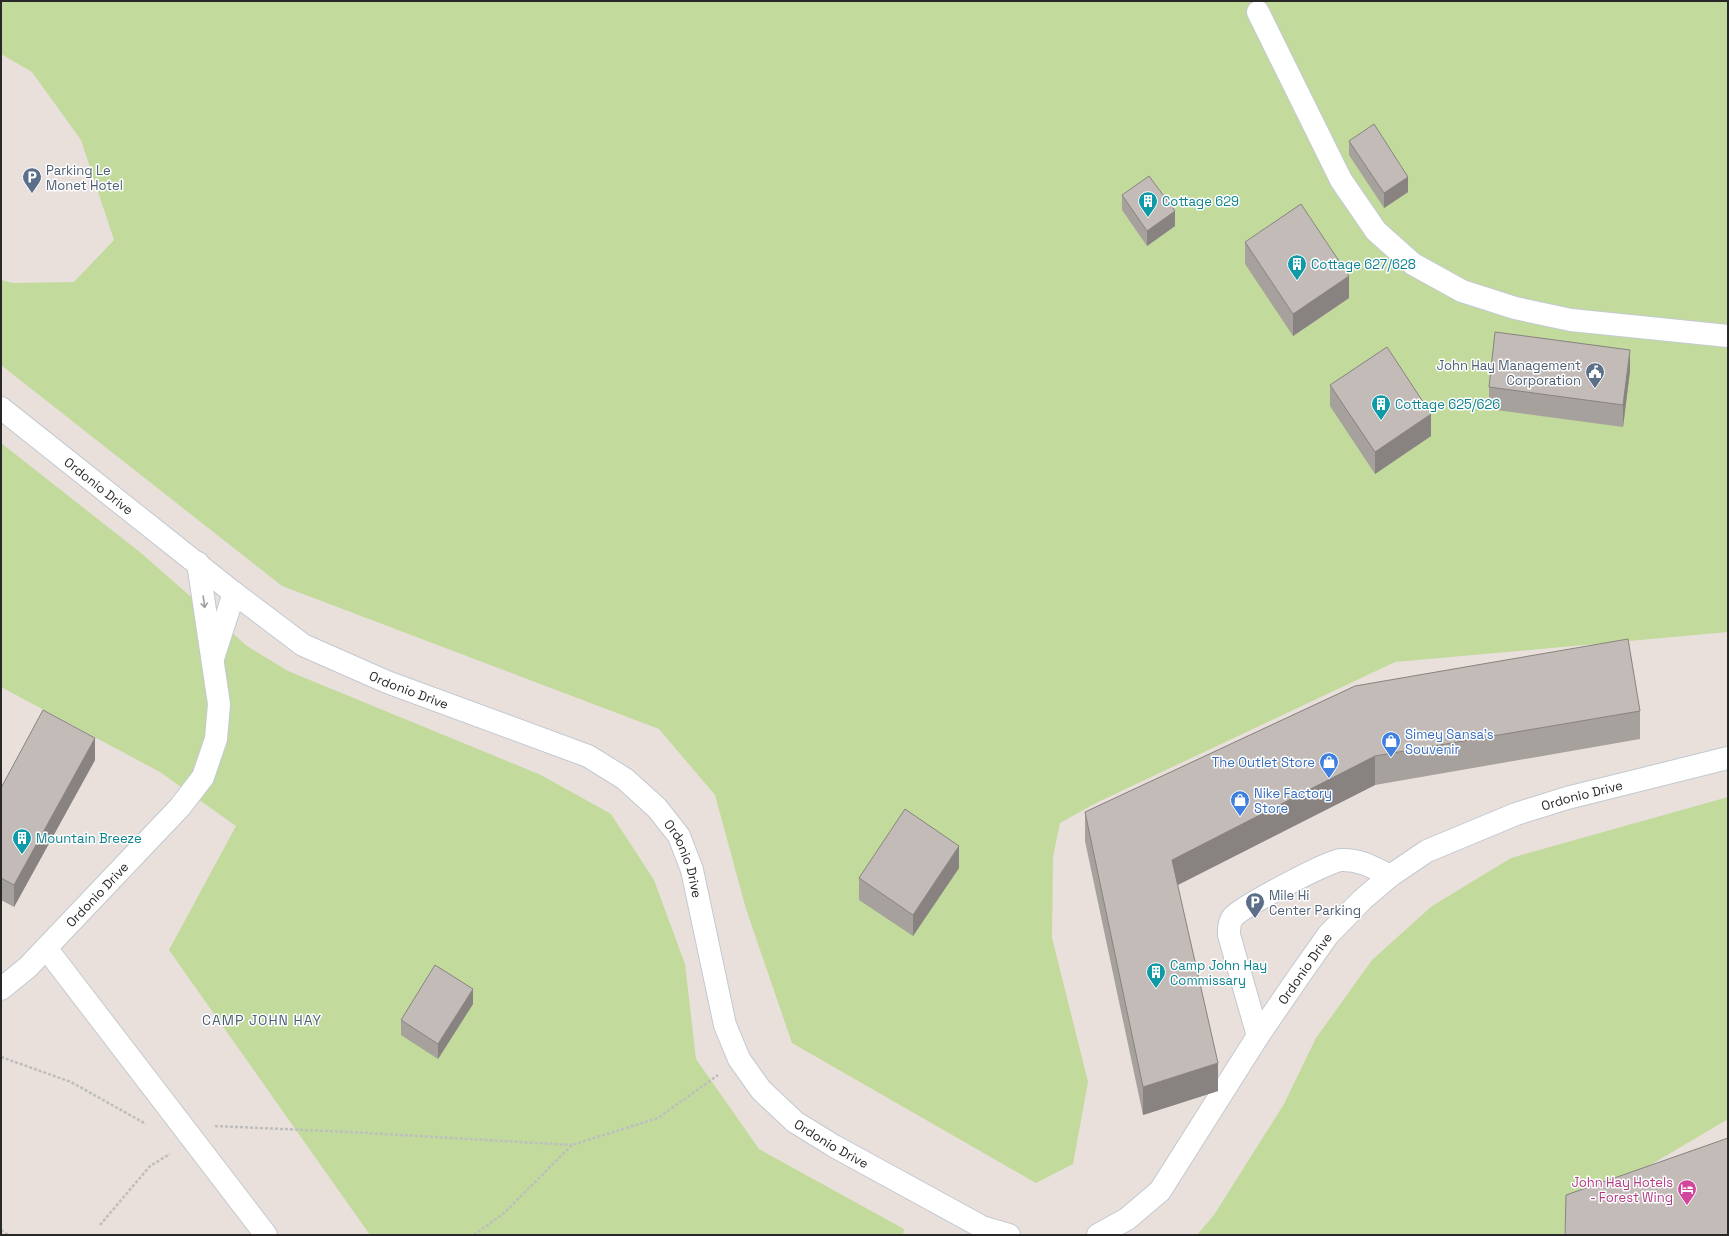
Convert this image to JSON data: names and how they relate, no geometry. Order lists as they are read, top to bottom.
{
  "streets": {
    "street": ["Ordonio Drive"]
  },
  "districts": ["CAMP JOHN HAY"],
  "places": {
    "parking": ["Parking Le Monet Hotel", "Mile Hi Center Parking"],
    "building": [
      "Cottage 629",
      "Cottage 627/628",
      "Cottage 625/626",
      "Mountain Breeze",
      "Camp John Hay Commissary"
    ],
    "public building": ["John Hay Management Corporation"],
    "shop": ["Simey Sansa's Souvenir", "The Outlet Store", "Nike Factory Store"],
    "hotel": ["John Hay Hotels - Forest Wing"]
  }
}
